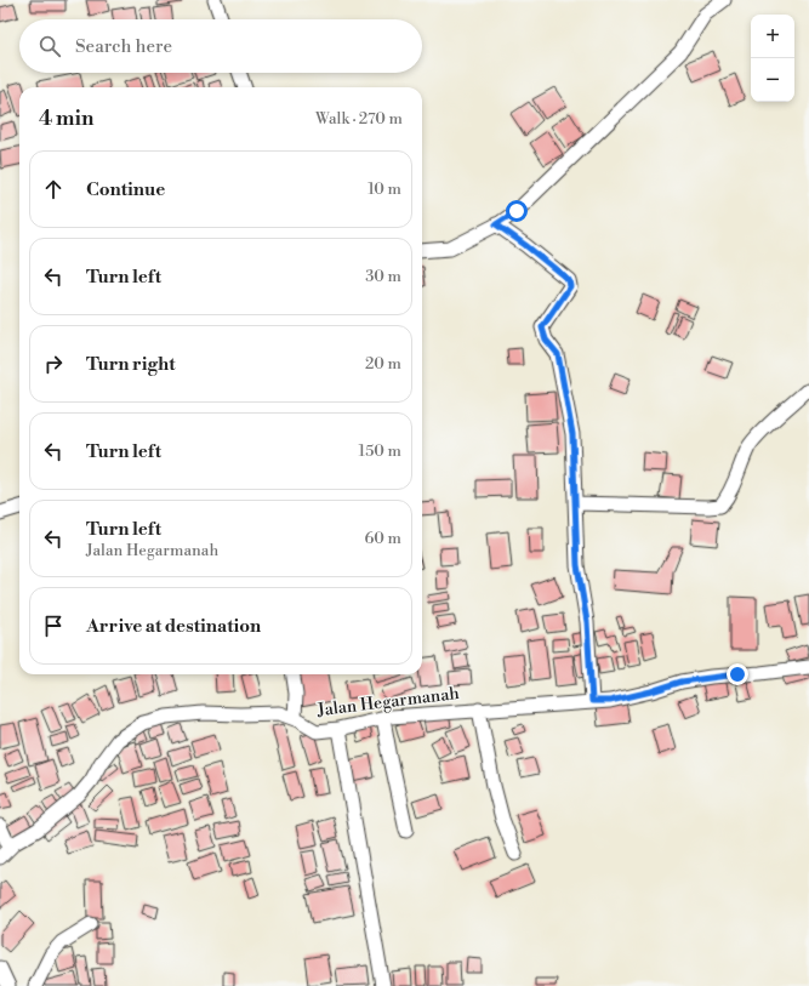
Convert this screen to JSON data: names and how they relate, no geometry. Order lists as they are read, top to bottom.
{
  "streets": {
    "street": ["Jalan Hegarmanah"]
  },
  "page": {
    "map_buttons": ["+", "−"],
    "search": "Search here",
    "heading": ["4 min", "Walk · 270 m"],
    "list": [
      ["Continue", "10 m"],
      ["Turn left", "30 m"],
      ["Turn right", "20 m"],
      ["Turn left", "150 m"],
      ["Turn left", "Jalan Hegarmanah", "60 m"],
      "Arrive at destination"
    ]
  }
}
